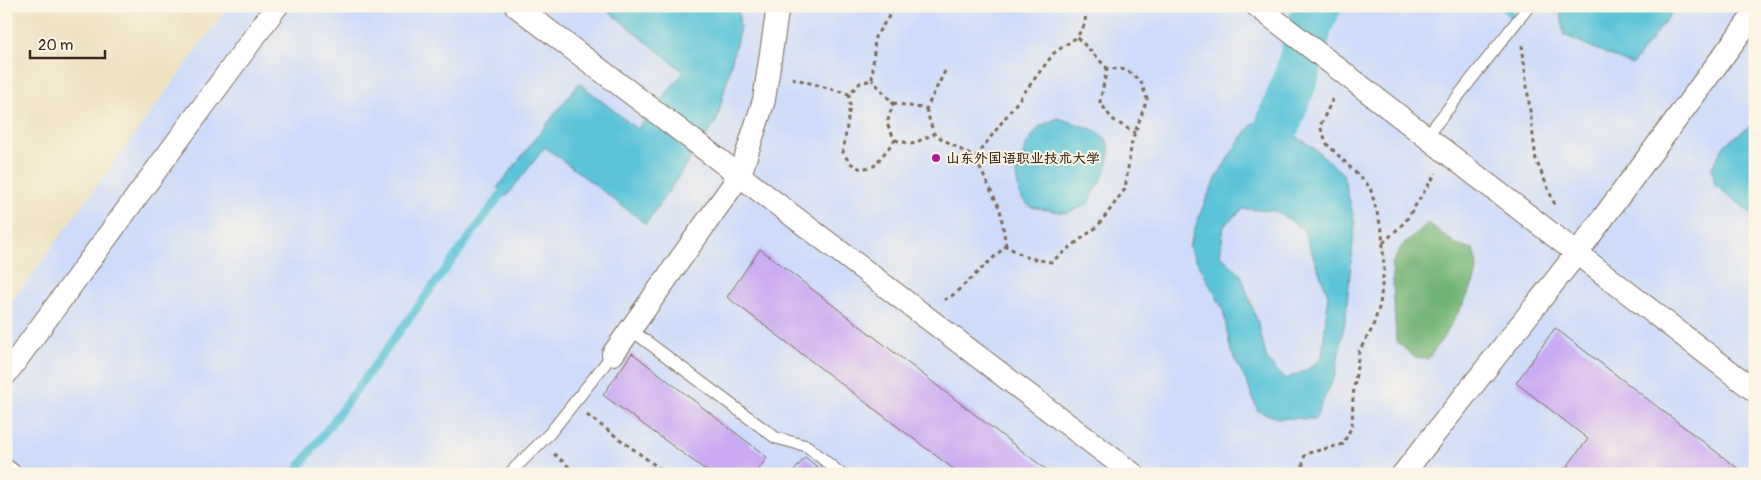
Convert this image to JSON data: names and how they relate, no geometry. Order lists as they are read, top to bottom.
{
  "places": ["山东外国语职业技术大学"],
  "scale_bar": "20 m"
}
